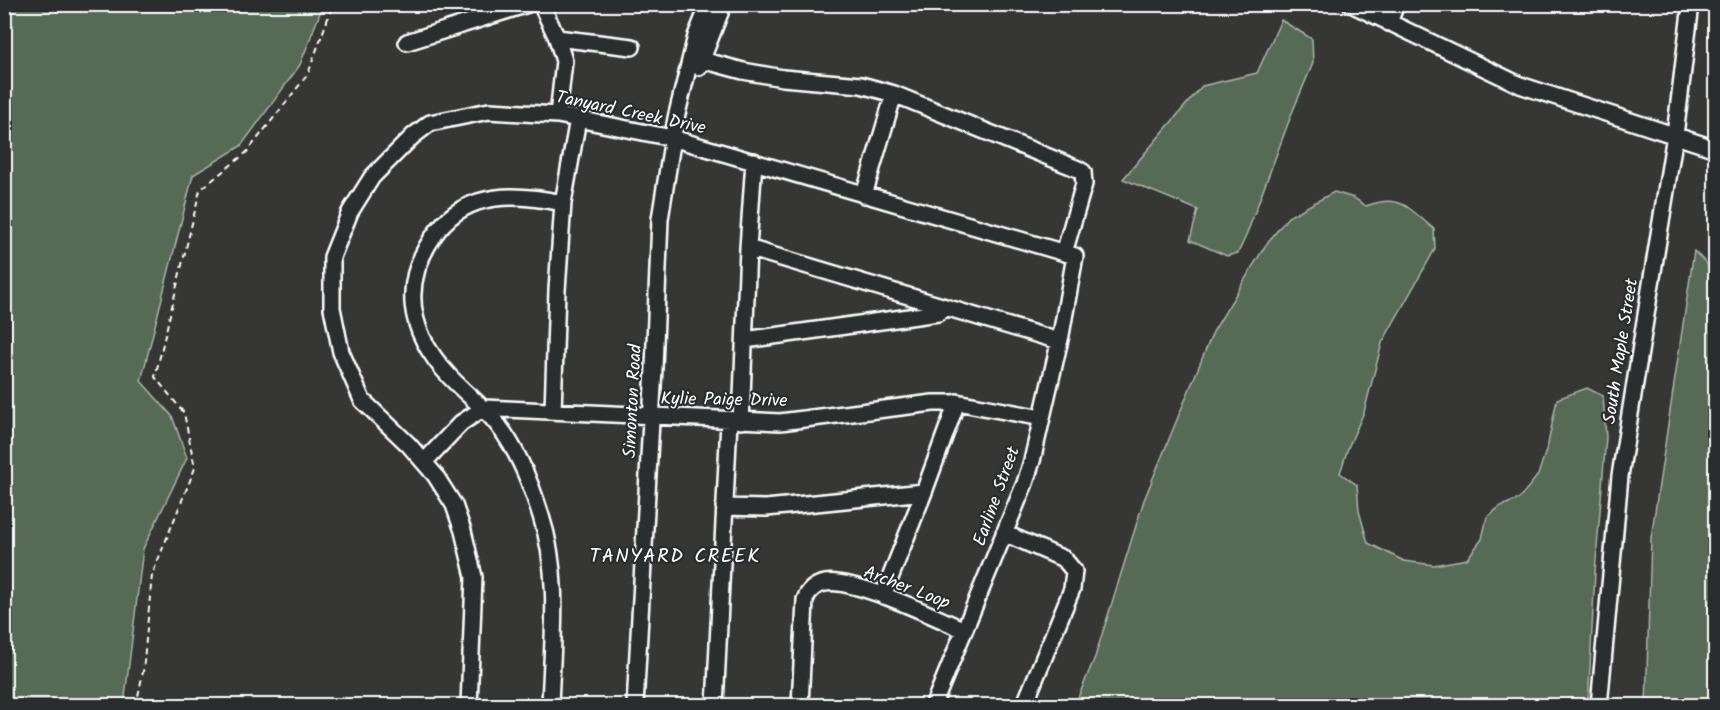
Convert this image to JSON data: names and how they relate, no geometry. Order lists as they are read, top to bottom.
{
  "streets": {
    "street": [
      "Tanyard Creek Drive",
      "South Maple Street",
      "Kylie Paige Drive",
      "Simonton Road",
      "Earline Street",
      "Archer Loop"
    ]
  },
  "crossings": [
    ["Tanyard Creek Drive", "Simonton Road"],
    ["Tanyard Creek Drive", "Earline Street"],
    ["Kylie Paige Drive", "Simonton Road"],
    ["Kylie Paige Drive", "Earline Street"],
    ["Earline Street", "Archer Loop"]
  ],
  "districts": ["TANYARD CREEK"]
}
